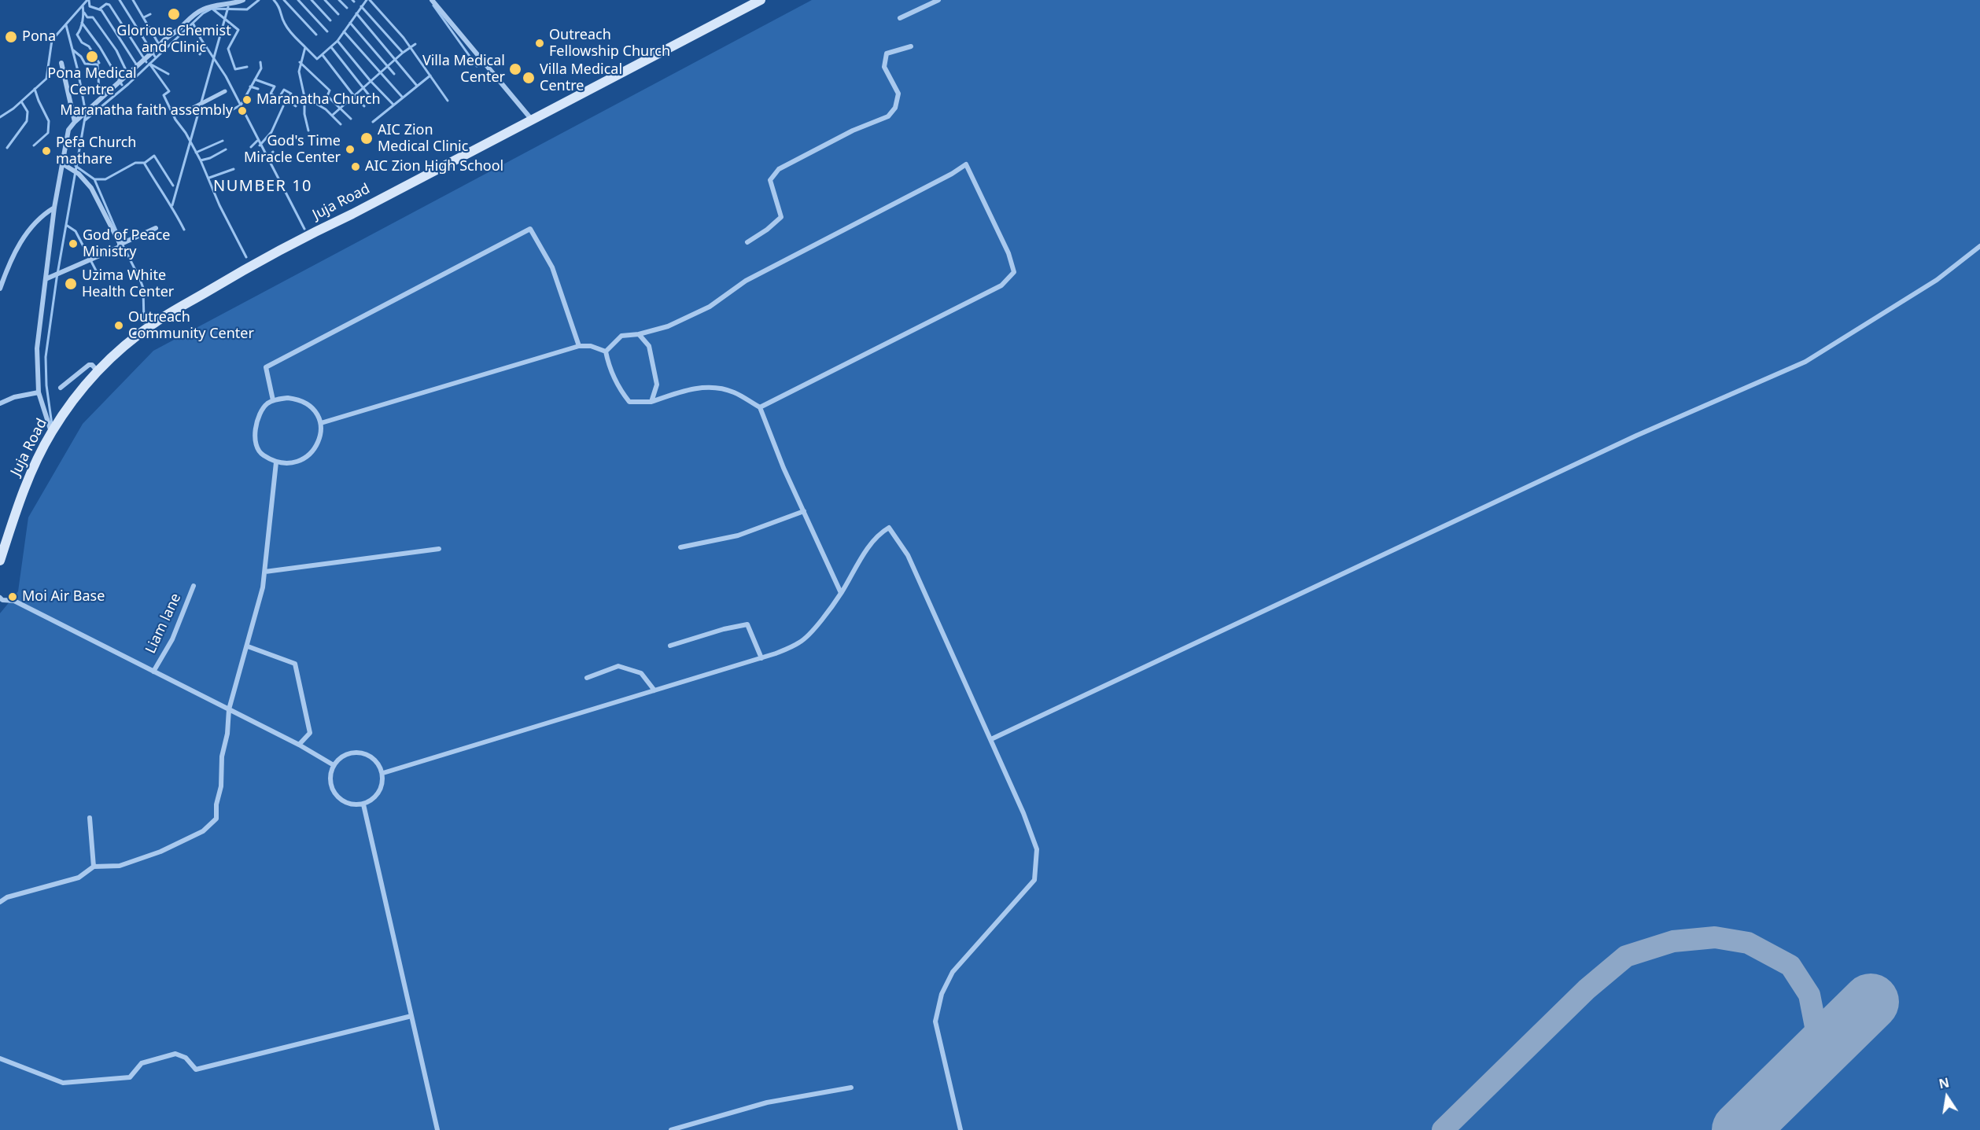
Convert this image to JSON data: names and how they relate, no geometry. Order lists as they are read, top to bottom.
{
  "streets": {
    "main road": ["Juja Road"],
    "street": ["Liam lane"]
  },
  "districts": ["NUMBER 10"],
  "places": [
    "Glorious Chemist and Clinic",
    "Pona",
    "Outreach Fellowship Church",
    "Pona Medical Centre",
    "Villa Medical Center",
    "Villa Medical Centre",
    "Maranatha Church",
    "Maranatha faith assembly",
    "AIC Zion Medical Clinic",
    "God's Time Miracle Center",
    "Pefa Church mathare",
    "AIC Zion High School",
    "God of Peace Ministry",
    "Uzima White Health Center",
    "Outreach Community Center",
    "Moi Air Base"
  ],
  "north": "top"
}
